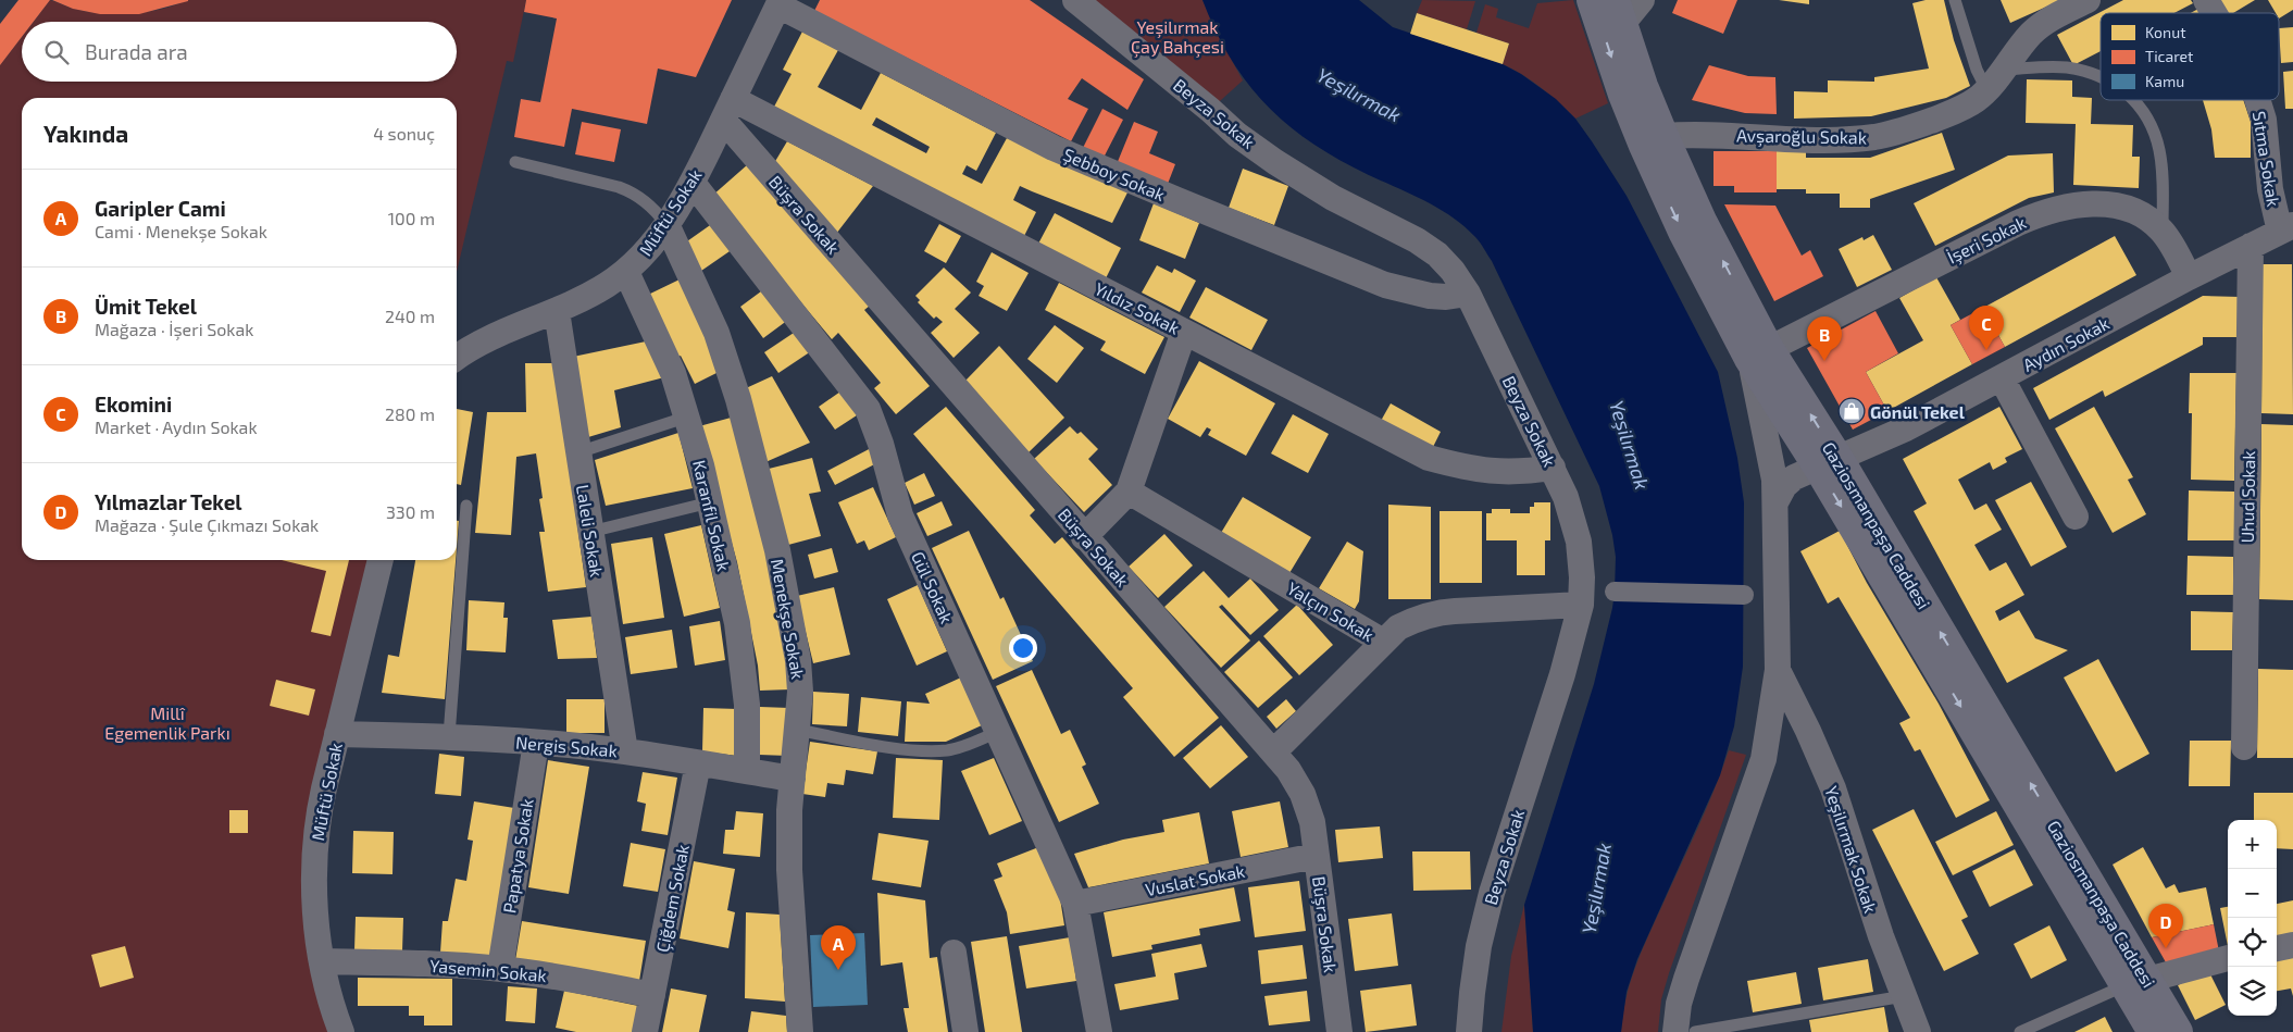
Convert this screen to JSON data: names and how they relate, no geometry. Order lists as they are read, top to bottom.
{
  "streets": {
    "main road": ["Gaziosmanpaşa Caddesi"],
    "street": [
      "Beyza Sokak",
      "Avşaroğlu Sokak",
      "Sıtma Sokak",
      "Şebboy Sokak",
      "Müftü Sokak",
      "Büşra Sokak",
      "İşeri Sokak",
      "Yıldız Sokak",
      "Aydın Sokak",
      "Uhud Sokak",
      "Karanfil Sokak",
      "Laleli Sokak",
      "Gül Sokak",
      "Yalçın Sokak",
      "Menekşe Sokak",
      "Nergis Sokak",
      "Yeşilırmak Sokak",
      "Papatya Sokak",
      "Vuslat Sokak",
      "Çiğdem Sokak",
      "Yasemin Sokak"
    ]
  },
  "crossings": [
    ["Beyza Sokak", "Şebboy Sokak"],
    ["Beyza Sokak", "Yıldız Sokak"],
    ["Beyza Sokak", "Yalçın Sokak"],
    ["Avşaroğlu Sokak", "Gaziosmanpaşa Caddesi"],
    ["Sıtma Sokak", "Aydın Sokak"],
    ["Şebboy Sokak", "Müftü Sokak"],
    ["Müftü Sokak", "Büşra Sokak"],
    ["Müftü Sokak", "Yıldız Sokak"],
    ["Müftü Sokak", "Karanfil Sokak"],
    ["Müftü Sokak", "Laleli Sokak"],
    ["Müftü Sokak", "Gül Sokak"],
    ["Müftü Sokak", "Menekşe Sokak"],
    ["Müftü Sokak", "Nergis Sokak"],
    ["Müftü Sokak", "Yasemin Sokak"],
    ["Büşra Sokak", "Yıldız Sokak"],
    ["Büşra Sokak", "Vuslat Sokak"],
    ["İşeri Sokak", "Aydın Sokak"],
    ["İşeri Sokak", "Gaziosmanpaşa Caddesi"],
    ["Aydın Sokak", "Uhud Sokak"],
    ["Aydın Sokak", "Gaziosmanpaşa Caddesi"],
    ["Karanfil Sokak", "Nergis Sokak"],
    ["Laleli Sokak", "Nergis Sokak"],
    ["Gül Sokak", "Vuslat Sokak"],
    ["Menekşe Sokak", "Nergis Sokak"],
    ["Nergis Sokak", "Papatya Sokak"],
    ["Nergis Sokak", "Çiğdem Sokak"],
    ["Papatya Sokak", "Yasemin Sokak"],
    ["Çiğdem Sokak", "Yasemin Sokak"]
  ],
  "water": ["Yeşilırmak"],
  "parks": ["Yeşilırmak Çay Bahçesi", "Millî Egemenlik Parkı"],
  "places": {
    "shop": ["Gönül Tekel"]
  },
  "legend": ["Konut", "Ticaret", "Kamu"],
  "page": {
    "search": "Burada ara",
    "heading": ["Yakında", "4 sonuç"],
    "list": [
      {
        "mark": "A",
        "name": "Garipler Cami",
        "note": "Cami · Menekşe Sokak",
        "value": "100 m"
      },
      {
        "mark": "B",
        "name": "Ümit Tekel",
        "note": "Mağaza · İşeri Sokak",
        "value": "240 m"
      },
      {
        "mark": "C",
        "name": "Ekomini",
        "note": "Market · Aydın Sokak",
        "value": "280 m"
      },
      {
        "mark": "D",
        "name": "Yılmazlar Tekel",
        "note": "Mağaza · Şule Çıkmazı Sokak",
        "value": "330 m"
      }
    ],
    "pins": [
      "C",
      "B",
      "D",
      "A"
    ],
    "map_buttons": ["+", "−"]
  }
}
